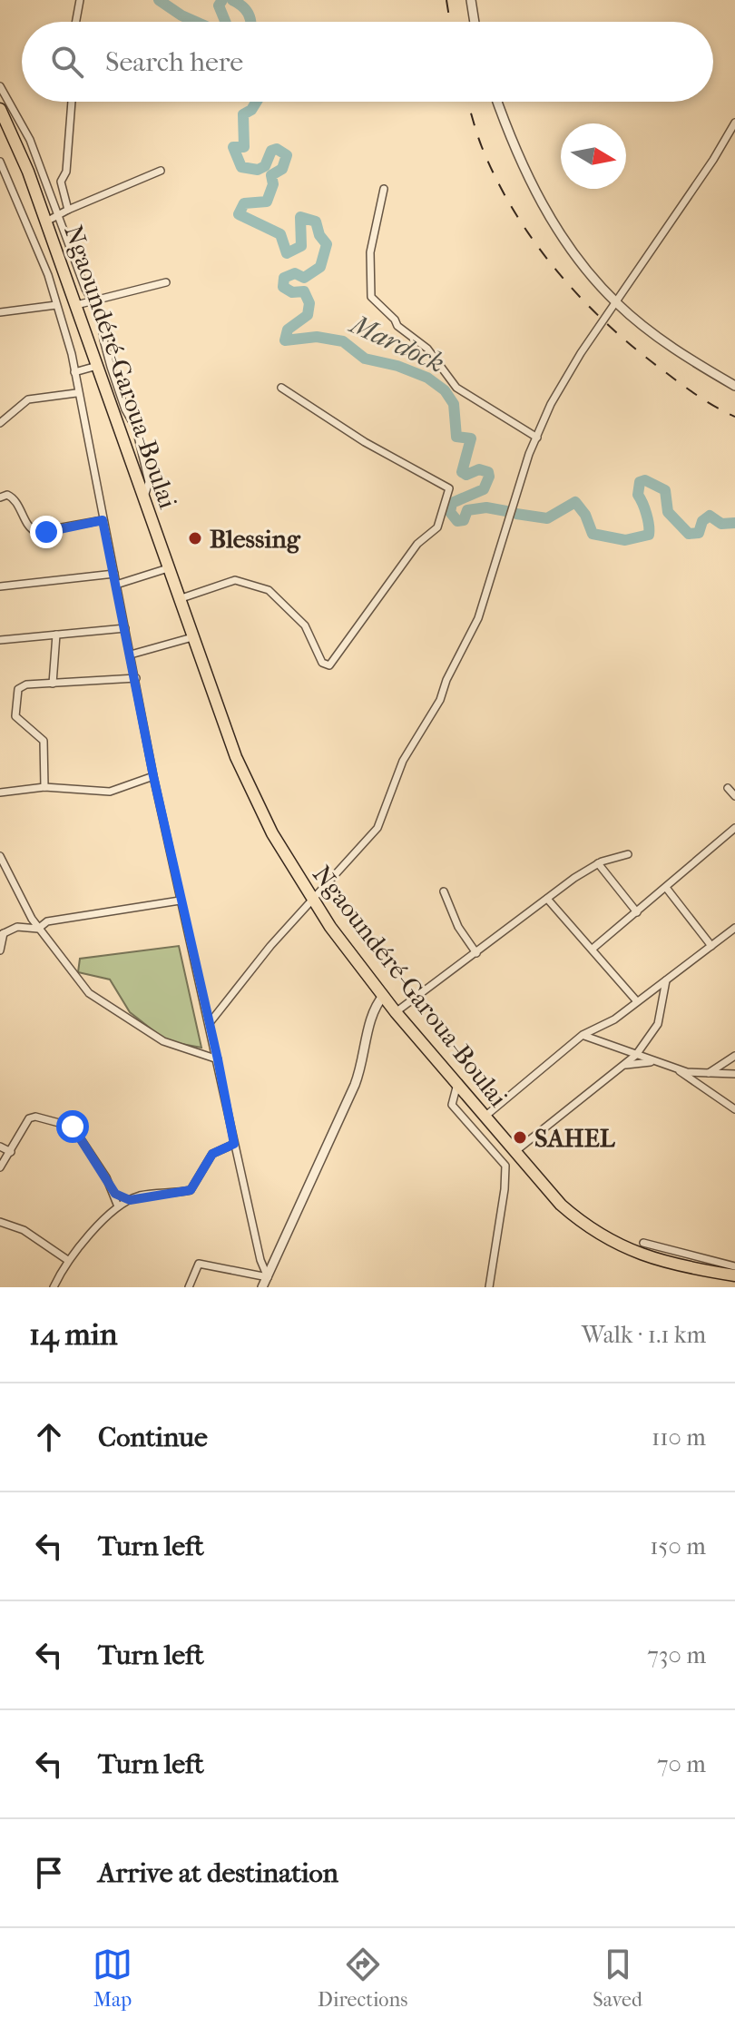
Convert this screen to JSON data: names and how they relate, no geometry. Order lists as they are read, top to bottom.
{
  "streets": {
    "highway": ["Ngaoundéré-Garoua-Boulai"]
  },
  "water": ["Mardock"],
  "places": ["Blessing", "SAHEL"],
  "north": "right",
  "page": {
    "search": "Search here",
    "heading": ["14 min", "Walk · 1.1 km"],
    "list": [
      ["Continue", "110 m"],
      ["Turn left", "150 m"],
      ["Turn left", "730 m"],
      ["Turn left", "70 m"],
      "Arrive at destination"
    ],
    "nav": ["Map", "Directions", "Saved"]
  }
}
